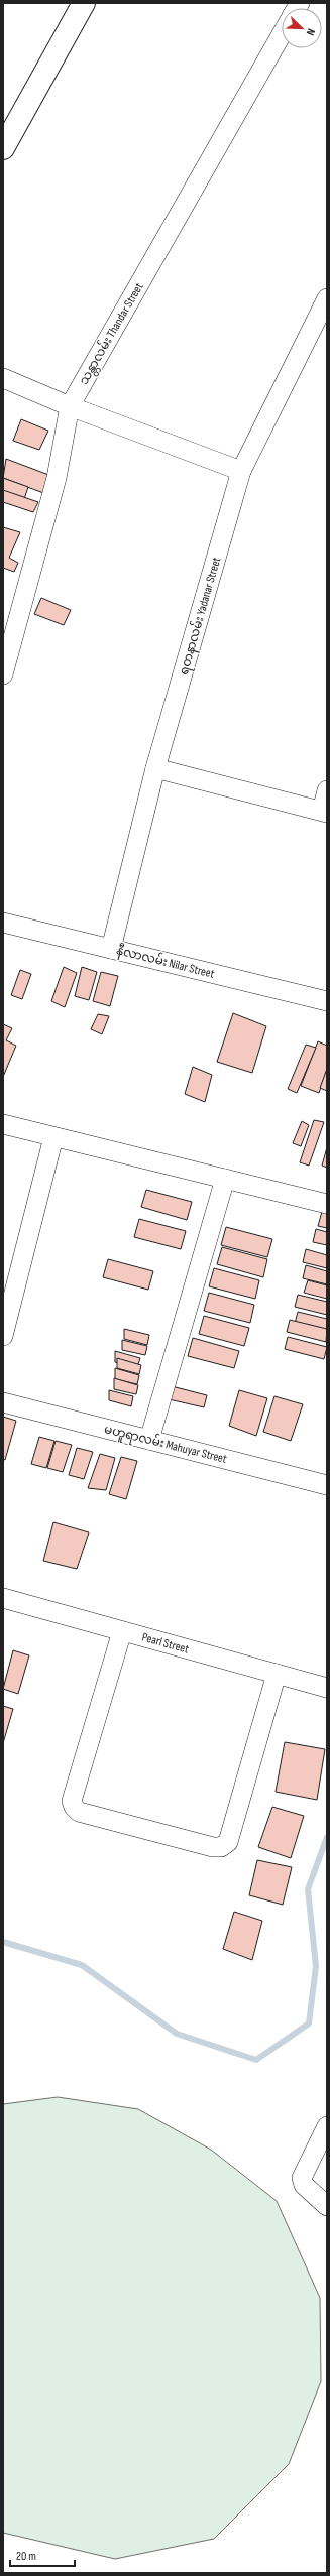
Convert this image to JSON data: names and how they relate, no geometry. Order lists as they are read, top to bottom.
{
  "streets": {
    "street": [
      "သန္တာလမ်း Thandar Street",
      "ရတနာလမ်း Yadanar Street",
      "နီလာလမ်း Nilar Street",
      "မဟူရာလမ်း Mahuyar Street",
      "Pearl Street"
    ]
  },
  "crossings": [
    ["ရတနာလမ်း Yadanar Street", "နီလာလမ်း Nilar Street"]
  ],
  "scale_bar": "20 m",
  "north": "bottom right"
}
